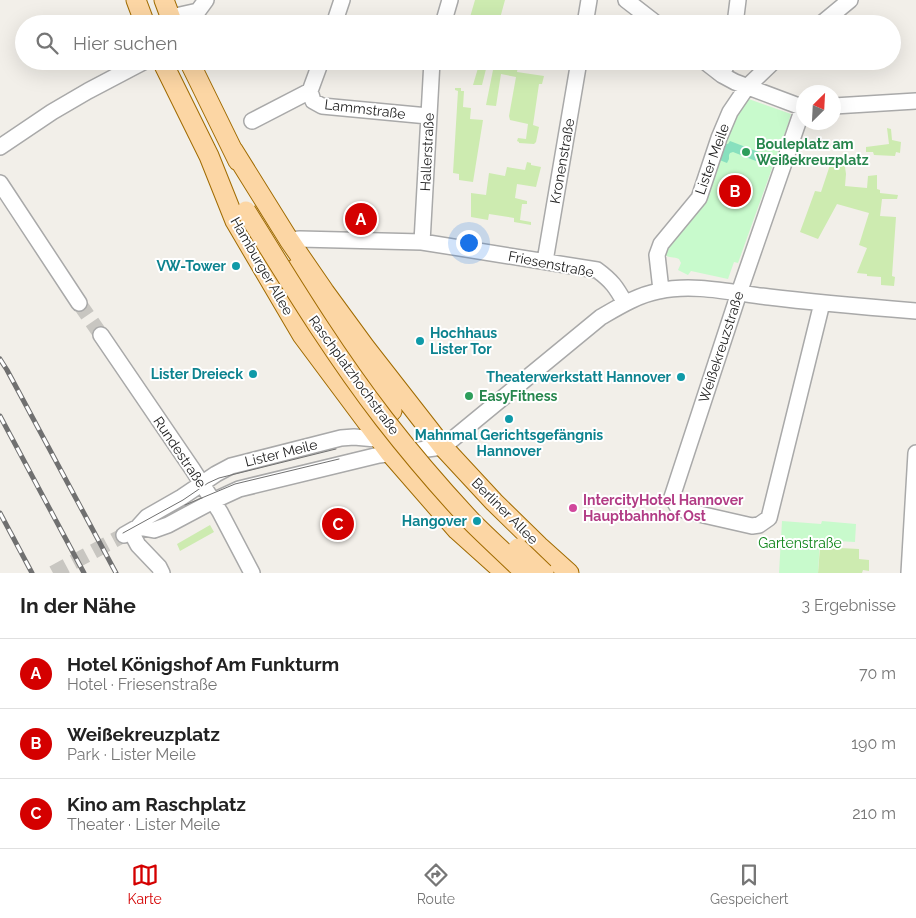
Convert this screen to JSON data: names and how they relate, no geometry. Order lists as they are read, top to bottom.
{
  "streets": {
    "main road": ["Hamburger Allee", "Raschplatzhochstraße", "Berliner Allee"],
    "street": [
      "Lammstraße",
      "Hallerstraße",
      "Lister Meile",
      "Kronenstraße",
      "Friesenstraße",
      "Weißekreuzstraße",
      "Rundestraße"
    ]
  },
  "crossings": [
    ["Lammstraße", "Hallerstraße"],
    ["Hallerstraße", "Friesenstraße"],
    ["Lister Meile", "Hamburger Allee"],
    ["Lister Meile", "Rundestraße"],
    ["Lister Meile", "Berliner Allee"],
    ["Kronenstraße", "Friesenstraße"],
    ["Friesenstraße", "Hamburger Allee"],
    ["Hamburger Allee", "Raschplatzhochstraße"],
    ["Hamburger Allee", "Berliner Allee"]
  ],
  "parks": ["Gartenstraße"],
  "places": [
    "Bouleplatz am Weißekreuzplatz",
    "VW-Tower",
    "Hochhaus Lister Tor",
    "Lister Dreieck",
    "Theaterwerkstatt Hannover",
    "EasyFitness",
    "Mahnmal Gerichtsgefängnis Hannover",
    "IntercityHotel Hannover Hauptbahnhof Ost",
    "Hangover"
  ],
  "north": "top right",
  "page": {
    "search": "Hier suchen",
    "pins": ["B", "A", "C"],
    "heading": ["In der Nähe", "3 Ergebnisse"],
    "list": [
      {
        "mark": "A",
        "name": "Hotel Königshof Am Funkturm",
        "note": "Hotel · Friesenstraße",
        "value": "70 m"
      },
      {
        "mark": "B",
        "name": "Weißekreuzplatz",
        "note": "Park · Lister Meile",
        "value": "190 m"
      },
      {
        "mark": "C",
        "name": "Kino am Raschplatz",
        "note": "Theater · Lister Meile",
        "value": "210 m"
      }
    ],
    "nav": ["Karte", "Route", "Gespeichert"]
  }
}
